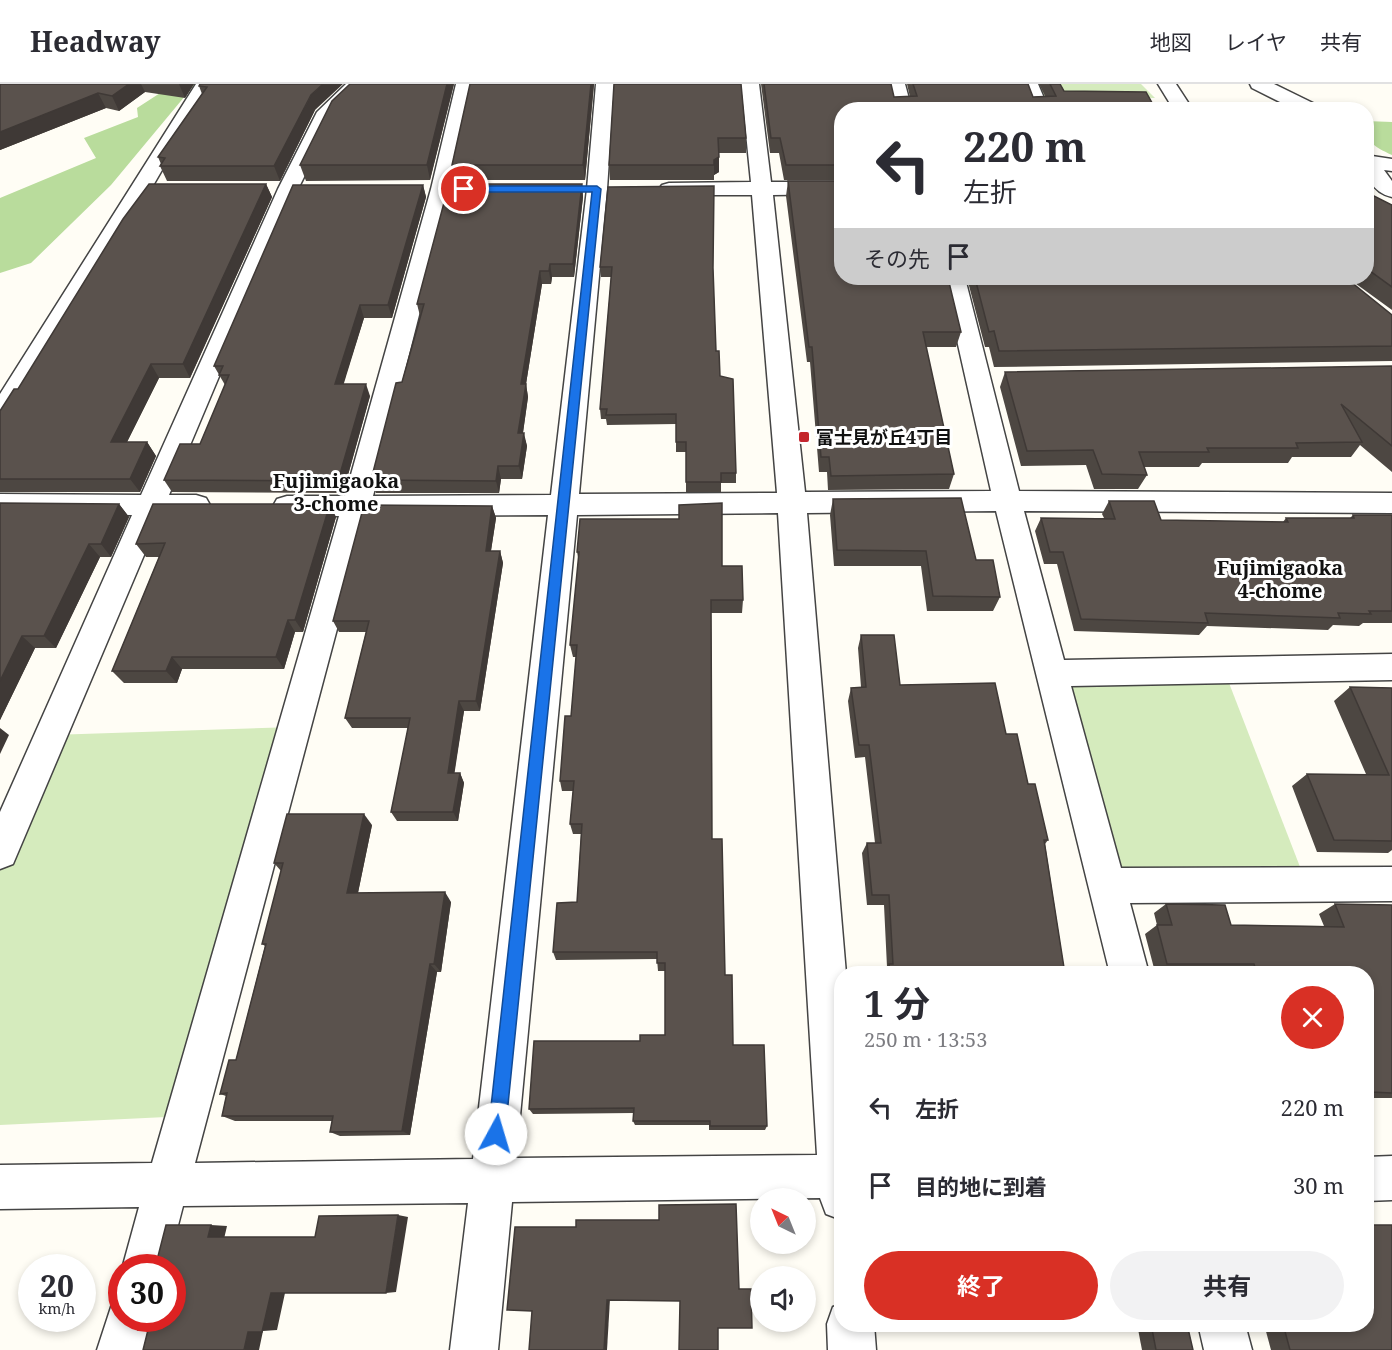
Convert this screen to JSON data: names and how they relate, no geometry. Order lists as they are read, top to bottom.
{
  "districts": ["Fujimigaoka 3-chome", "Fujimigaoka 4-chome"],
  "places": {
    "transit": ["富士見が丘4丁目"]
  },
  "north": "top left",
  "page": {
    "header": "Headway",
    "nav": ["地図", "レイヤ", "共有"],
    "turn": ["220 m", "左折"],
    "then": "その先",
    "heading": ["1 分", "250 m · 13:53"],
    "list": [
      {
        "name": "左折",
        "value": "220 m"
      },
      {
        "name": "目的地に到着",
        "value": "30 m"
      }
    ],
    "buttons": ["終了", "共有"],
    "speed": "20 km/h",
    "limit": "30"
  }
}
